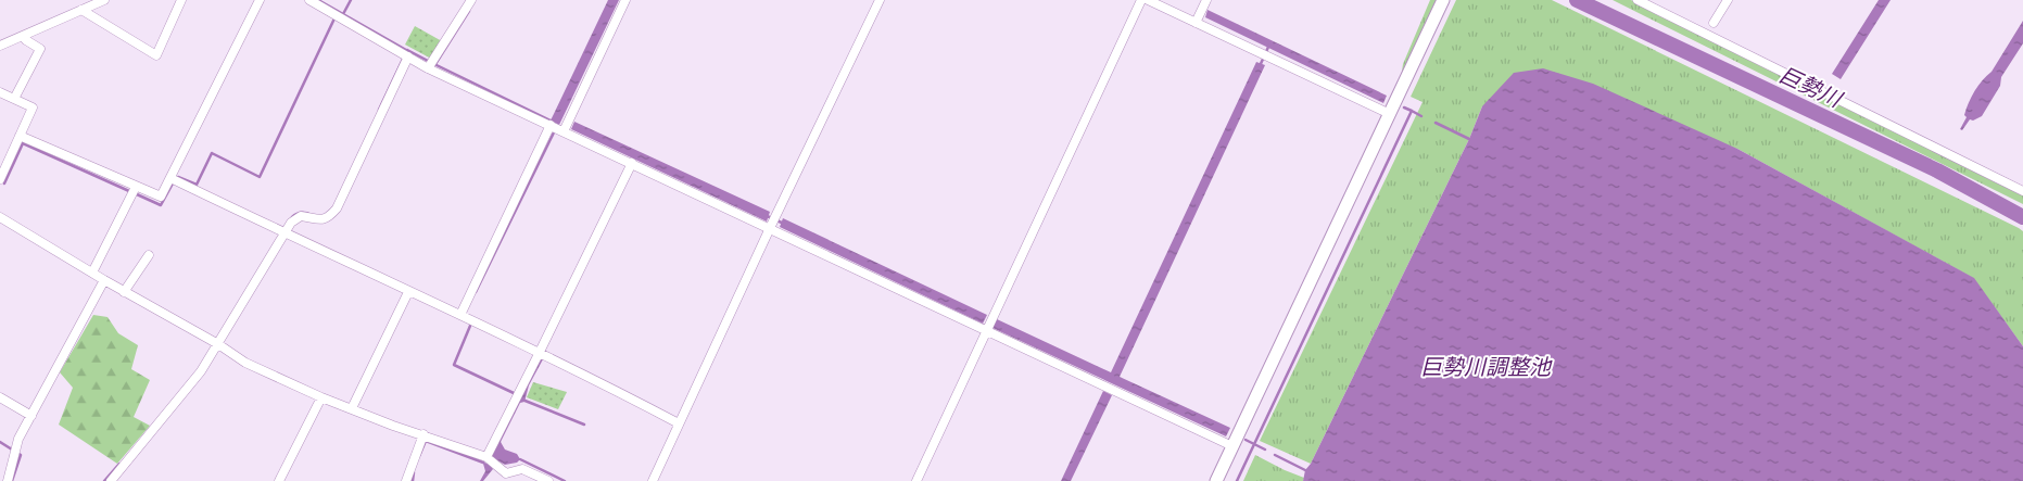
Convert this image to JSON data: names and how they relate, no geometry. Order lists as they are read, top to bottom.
{
  "water": ["巨勢川", "巨勢川調整池"]
}
